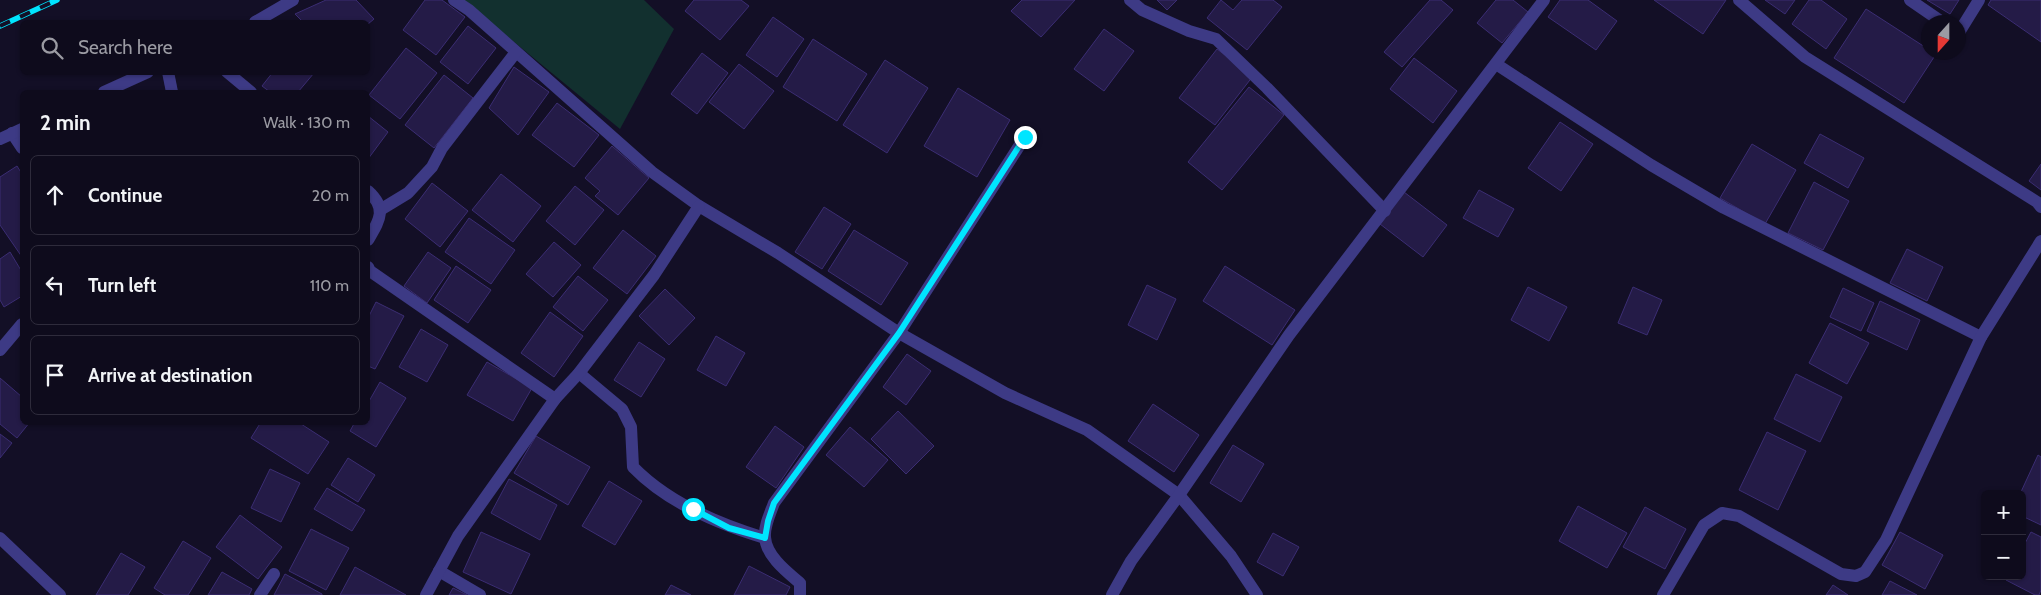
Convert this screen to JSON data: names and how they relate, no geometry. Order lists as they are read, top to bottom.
{
  "north": "bottom",
  "page": {
    "search": "Search here",
    "heading": ["2 min", "Walk · 130 m"],
    "list": [
      ["Continue", "20 m"],
      ["Turn left", "110 m"],
      "Arrive at destination"
    ],
    "map_buttons": ["+", "−"]
  }
}
